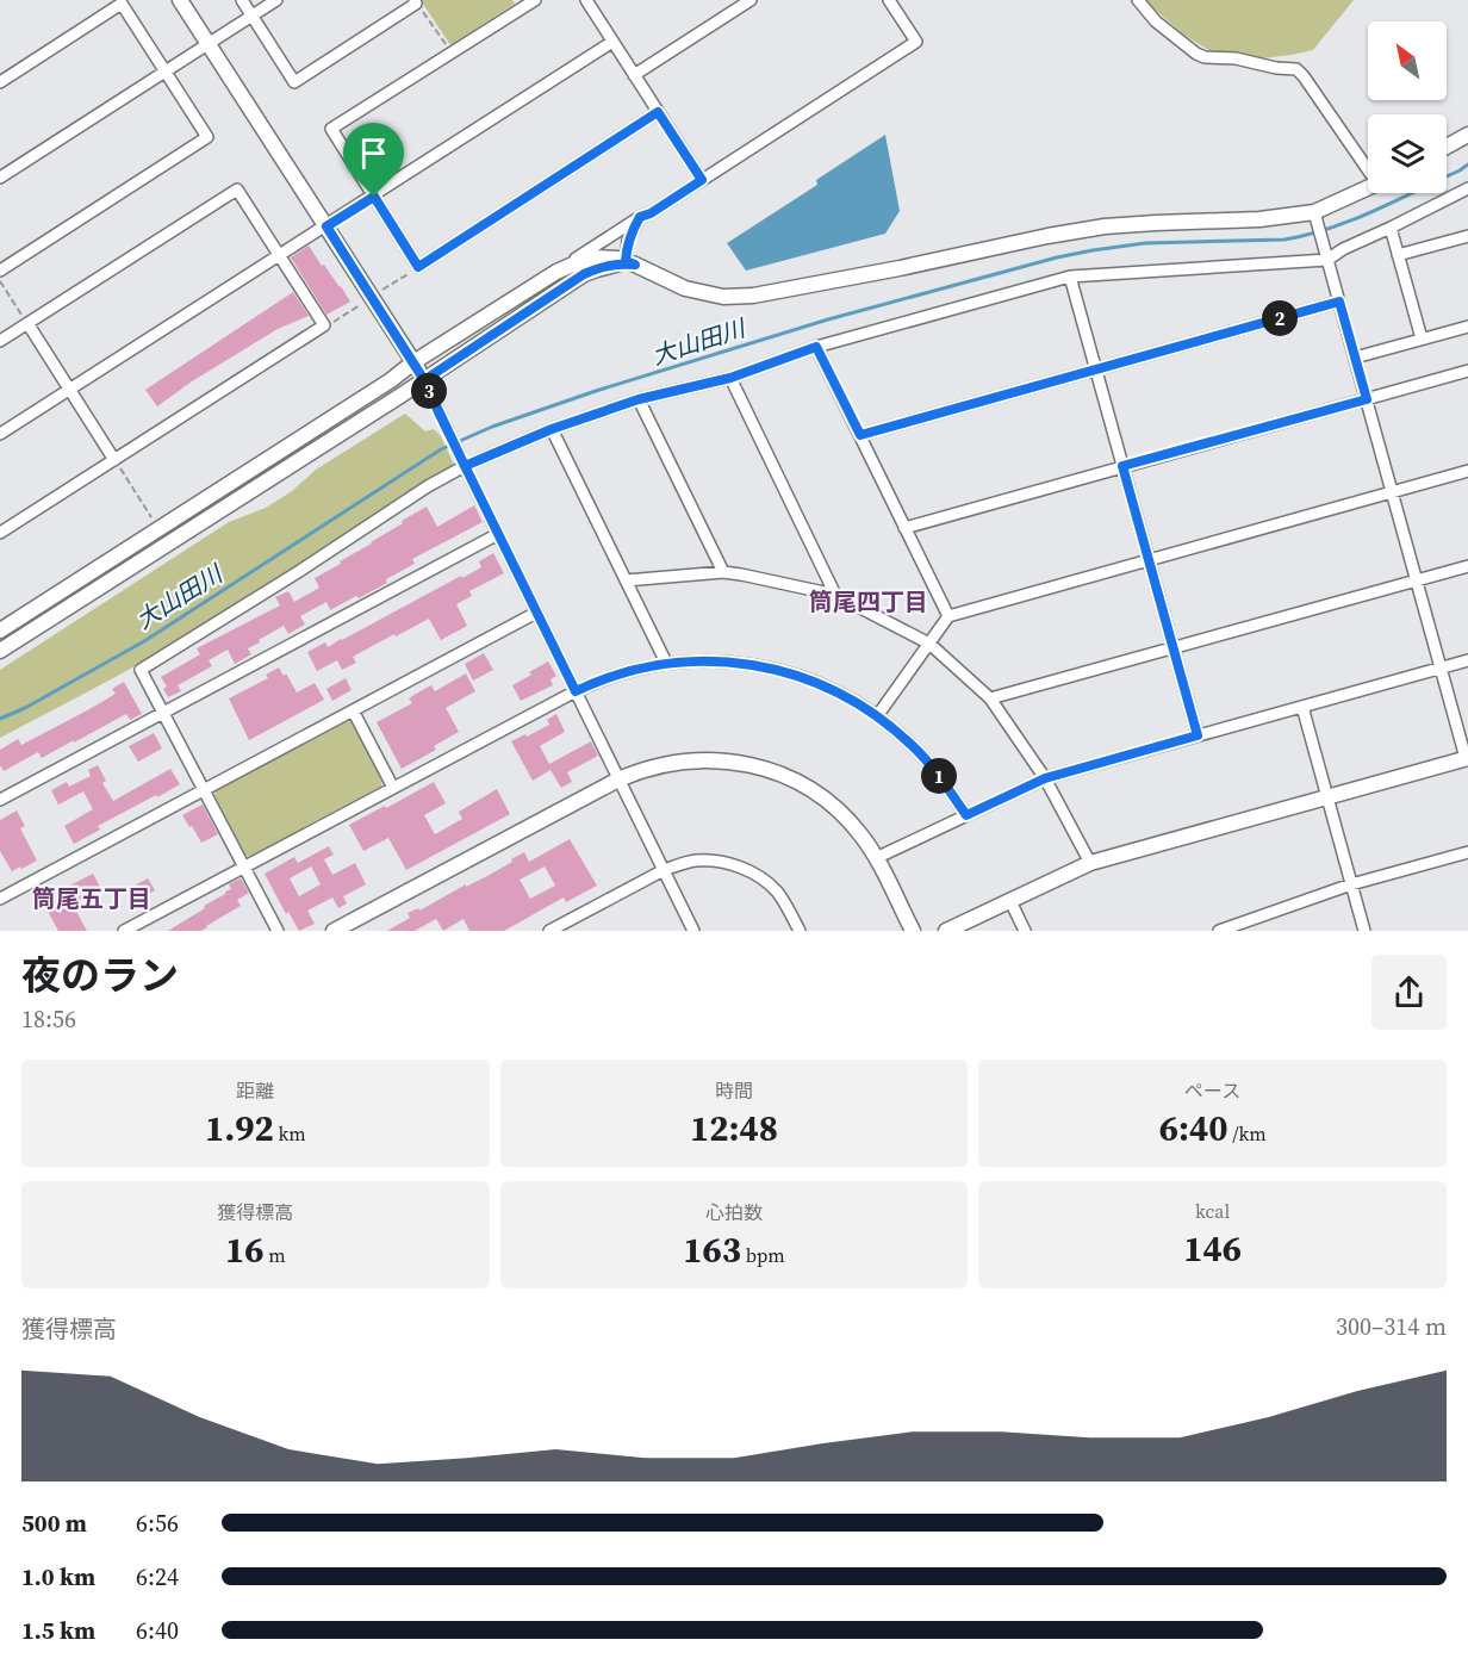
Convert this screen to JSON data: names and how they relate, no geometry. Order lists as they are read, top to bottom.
{
  "districts": ["筒尾四丁目", "筒尾五丁目"],
  "water": ["大山田川"],
  "north": "top left",
  "page": {
    "pins": ["2", "3", "1"],
    "heading": ["夜のラン", "18:56"],
    "stats": [
      ["距離", "1.92 km"],
      ["時間", "12:48"],
      ["ペース", "6:40 /km"],
      ["獲得標高", "16 m"],
      ["心拍数", "163 bpm"],
      ["kcal", "146"]
    ],
    "chart": ["獲得標高", "300–314 m"],
    "list": [
      {
        "name": "500 m",
        "note": "6:56"
      },
      {
        "name": "1.0 km",
        "note": "6:24"
      },
      {
        "name": "1.5 km",
        "note": "6:40"
      }
    ]
  }
}
